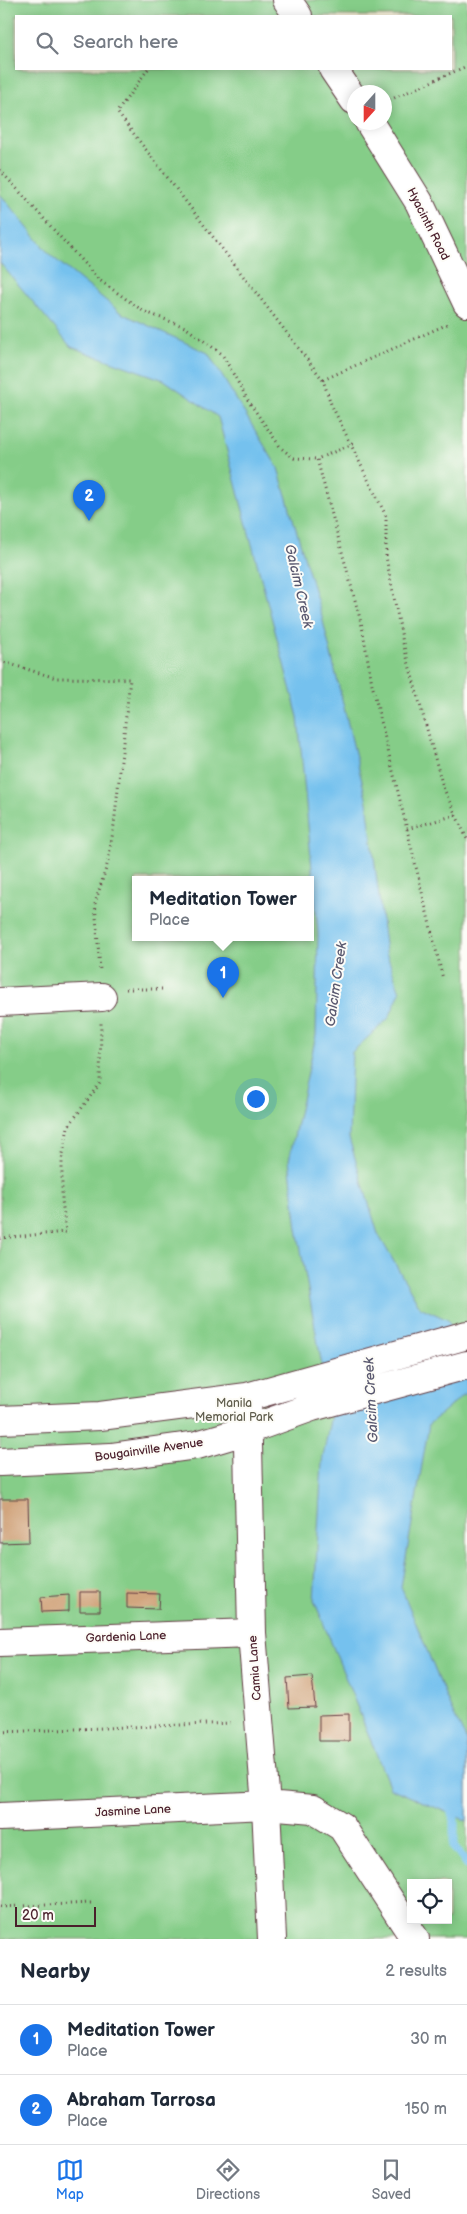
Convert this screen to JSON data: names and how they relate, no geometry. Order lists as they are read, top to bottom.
{
  "streets": {
    "street": [
      "Hyacinth Road",
      "Bougainville Avenue",
      "Gardenia Lane",
      "Camia Lane",
      "Jasmine Lane"
    ]
  },
  "crossings": [
    ["Bougainville Avenue", "Camia Lane"],
    ["Gardenia Lane", "Camia Lane"],
    ["Camia Lane", "Jasmine Lane"]
  ],
  "water": ["Galcim Creek"],
  "parks": ["Manila Memorial Park"],
  "scale_bar": "20 m",
  "north": "bottom",
  "page": {
    "search": "Search here",
    "pins": ["2", "1"],
    "popup": ["Meditation Tower", "Place"],
    "scale": "20 m",
    "heading": ["Nearby", "2 results"],
    "list": [
      {
        "mark": "1",
        "name": "Meditation Tower",
        "note": "Place",
        "value": "30 m"
      },
      {
        "mark": "2",
        "name": "Abraham Tarrosa",
        "note": "Place",
        "value": "150 m"
      }
    ],
    "nav": ["Map", "Directions", "Saved"]
  }
}
